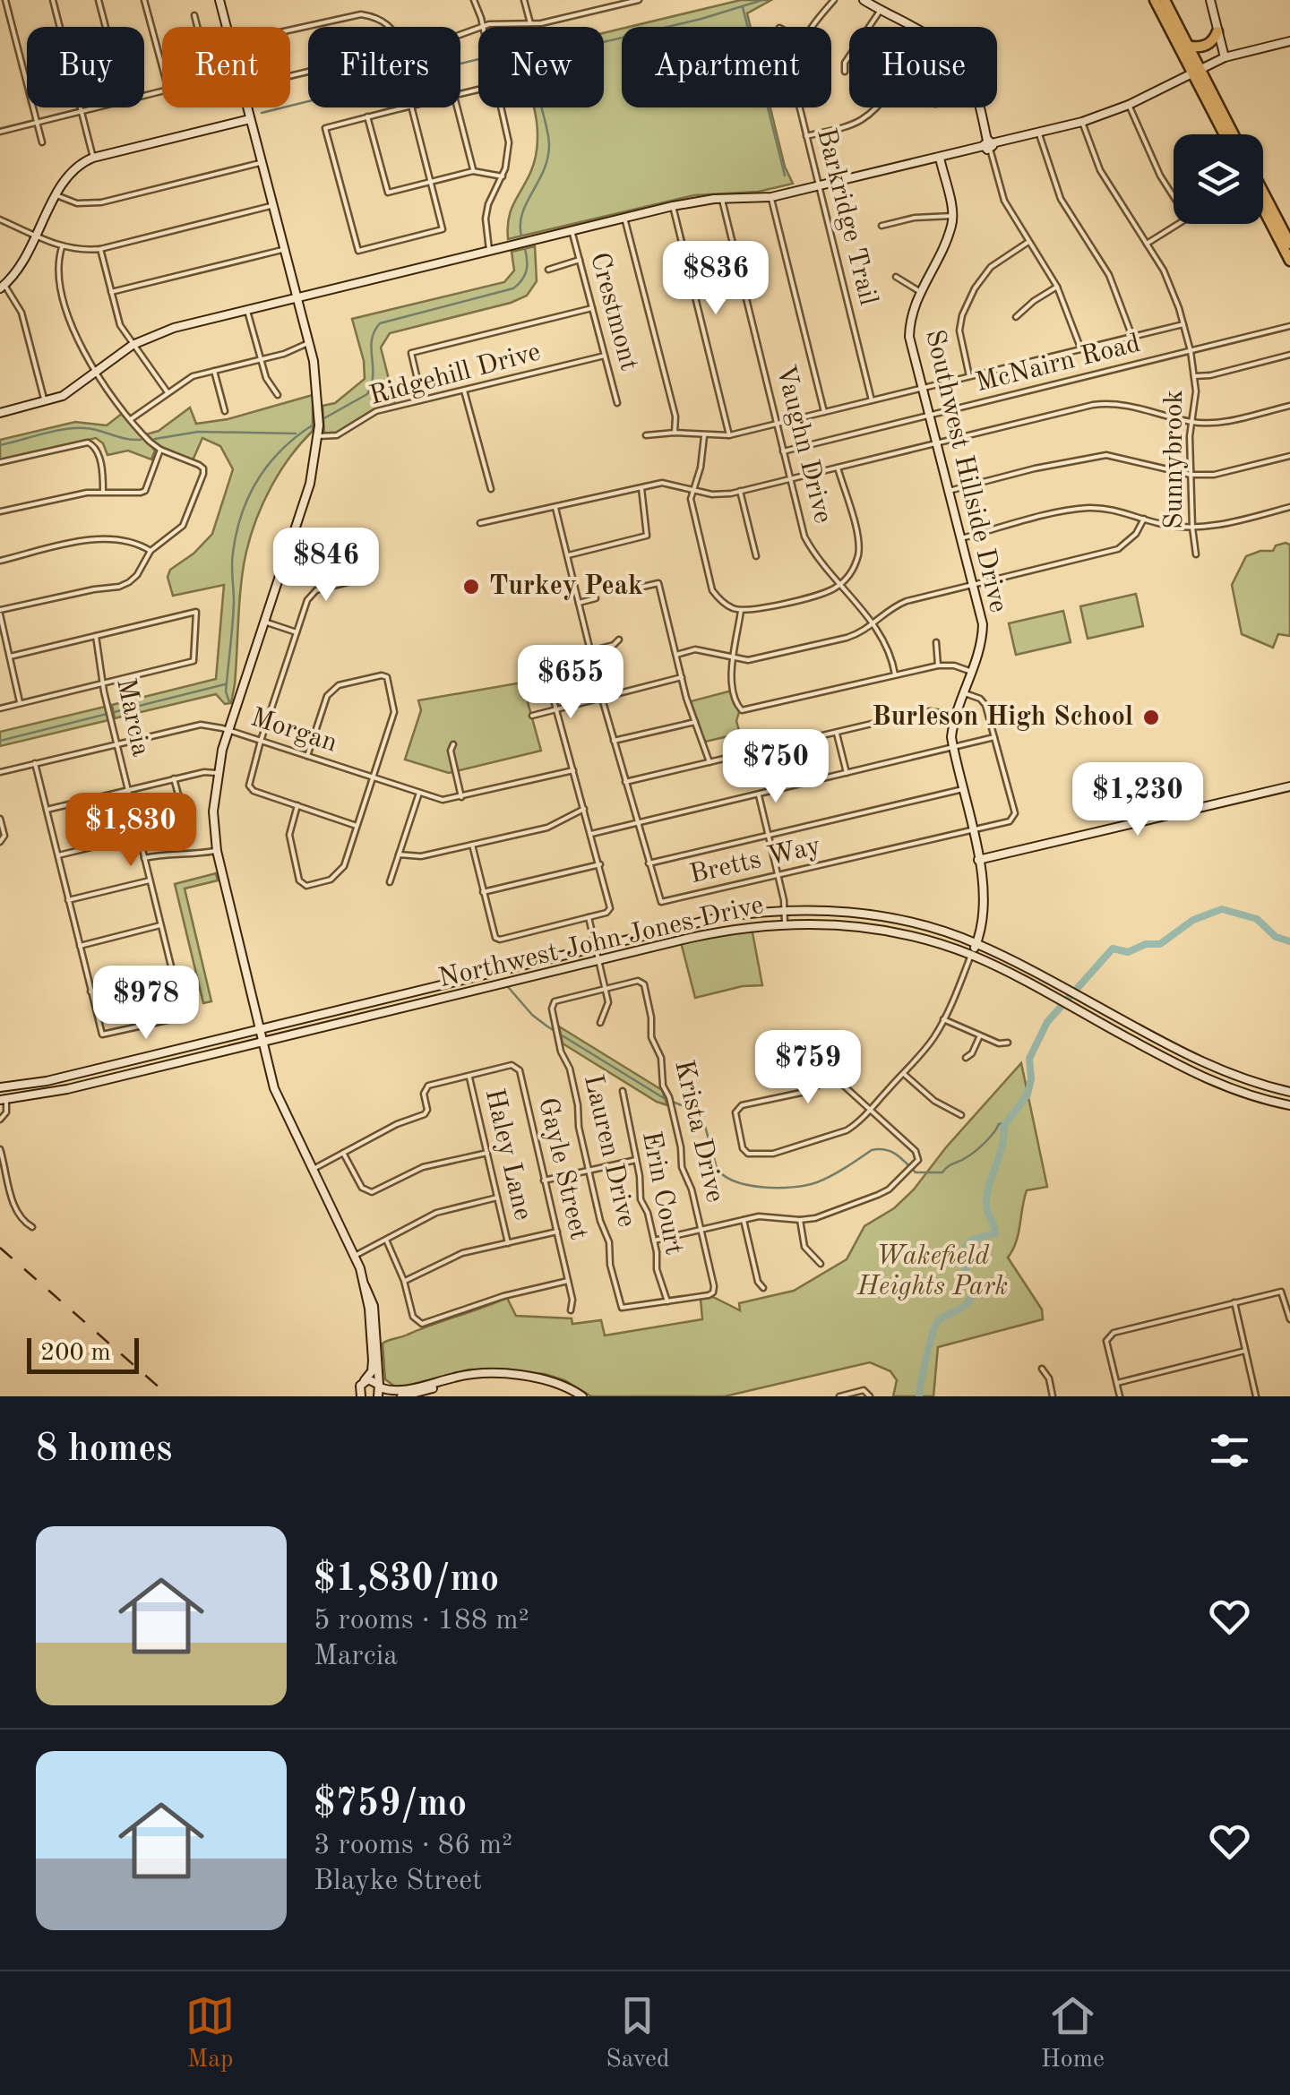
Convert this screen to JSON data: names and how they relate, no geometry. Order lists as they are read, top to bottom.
{
  "streets": {
    "main road": ["Southwest Hillside Drive", "Northwest John Jones Drive"],
    "street": [
      "Barkridge Trail",
      "Crestmont",
      "McNairn Road",
      "Ridgehill Drive",
      "Vaughn Drive",
      "Sunnybrook",
      "Marcia",
      "Morgan",
      "Bretts Way",
      "Krista Drive",
      "Lauren Drive",
      "Haley Lane",
      "Gayle Street",
      "Erin Court"
    ]
  },
  "crossings": [
    ["Crestmont", "Ridgehill Drive"],
    ["McNairn Road", "Vaughn Drive"],
    ["McNairn Road", "Sunnybrook"],
    ["McNairn Road", "Southwest Hillside Drive"],
    ["Southwest Hillside Drive", "Bretts Way"],
    ["Southwest Hillside Drive", "Northwest John Jones Drive"],
    ["Marcia", "Morgan"],
    ["Krista Drive", "Lauren Drive"],
    ["Krista Drive", "Erin Court"],
    ["Lauren Drive", "Erin Court"],
    ["Haley Lane", "Gayle Street"]
  ],
  "parks": ["Wakefield Heights Park"],
  "places": ["Turkey Peak", "Burleson High School"],
  "scale_bar": "200 m",
  "page": {
    "chip": [
      "Buy",
      "Rent",
      "Filters",
      "New",
      "Apartment",
      "House"
    ],
    "price": [
      "$836",
      "$846",
      "$655",
      "$750",
      "$1,230",
      "$1,830",
      "$978",
      "$759"
    ],
    "scale": "200 m",
    "heading": "8 homes",
    "list": [
      {
        "name": "$1,830/mo",
        "note": "5 rooms · 188 m² · Marcia"
      },
      {
        "name": "$759/mo",
        "note": "3 rooms · 86 m² · Blayke Street"
      }
    ],
    "tabs": ["Map", "Saved", "Home"]
  }
}
